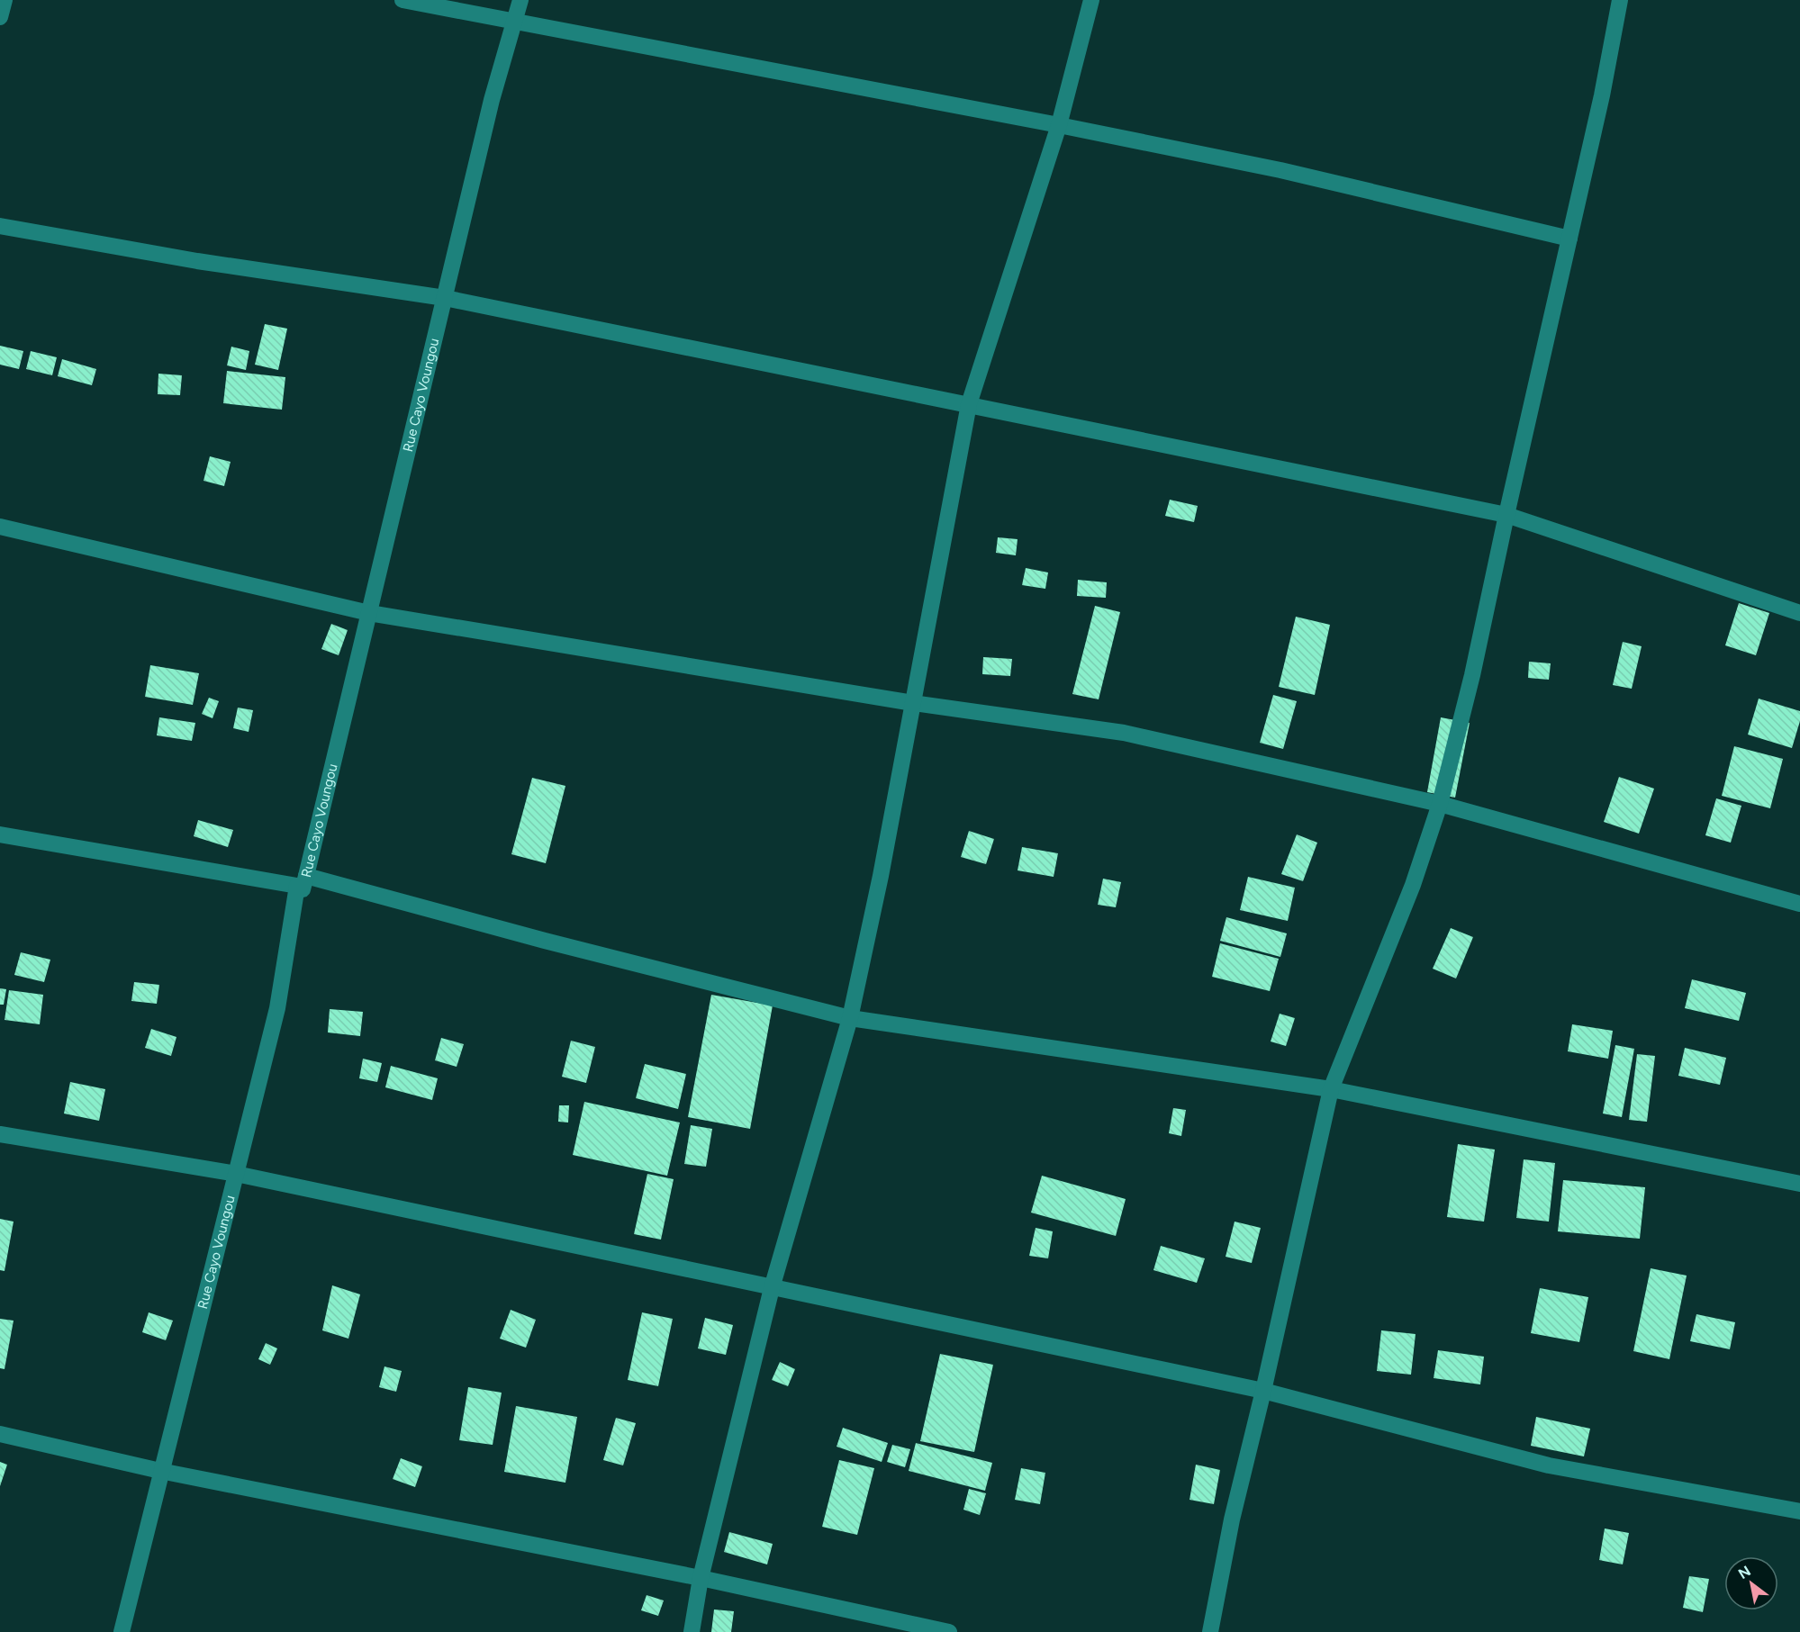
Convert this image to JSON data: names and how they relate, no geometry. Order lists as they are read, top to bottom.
{
  "streets": {
    "street": ["Rue Cayo Voungou"]
  },
  "north": "top left"
}
